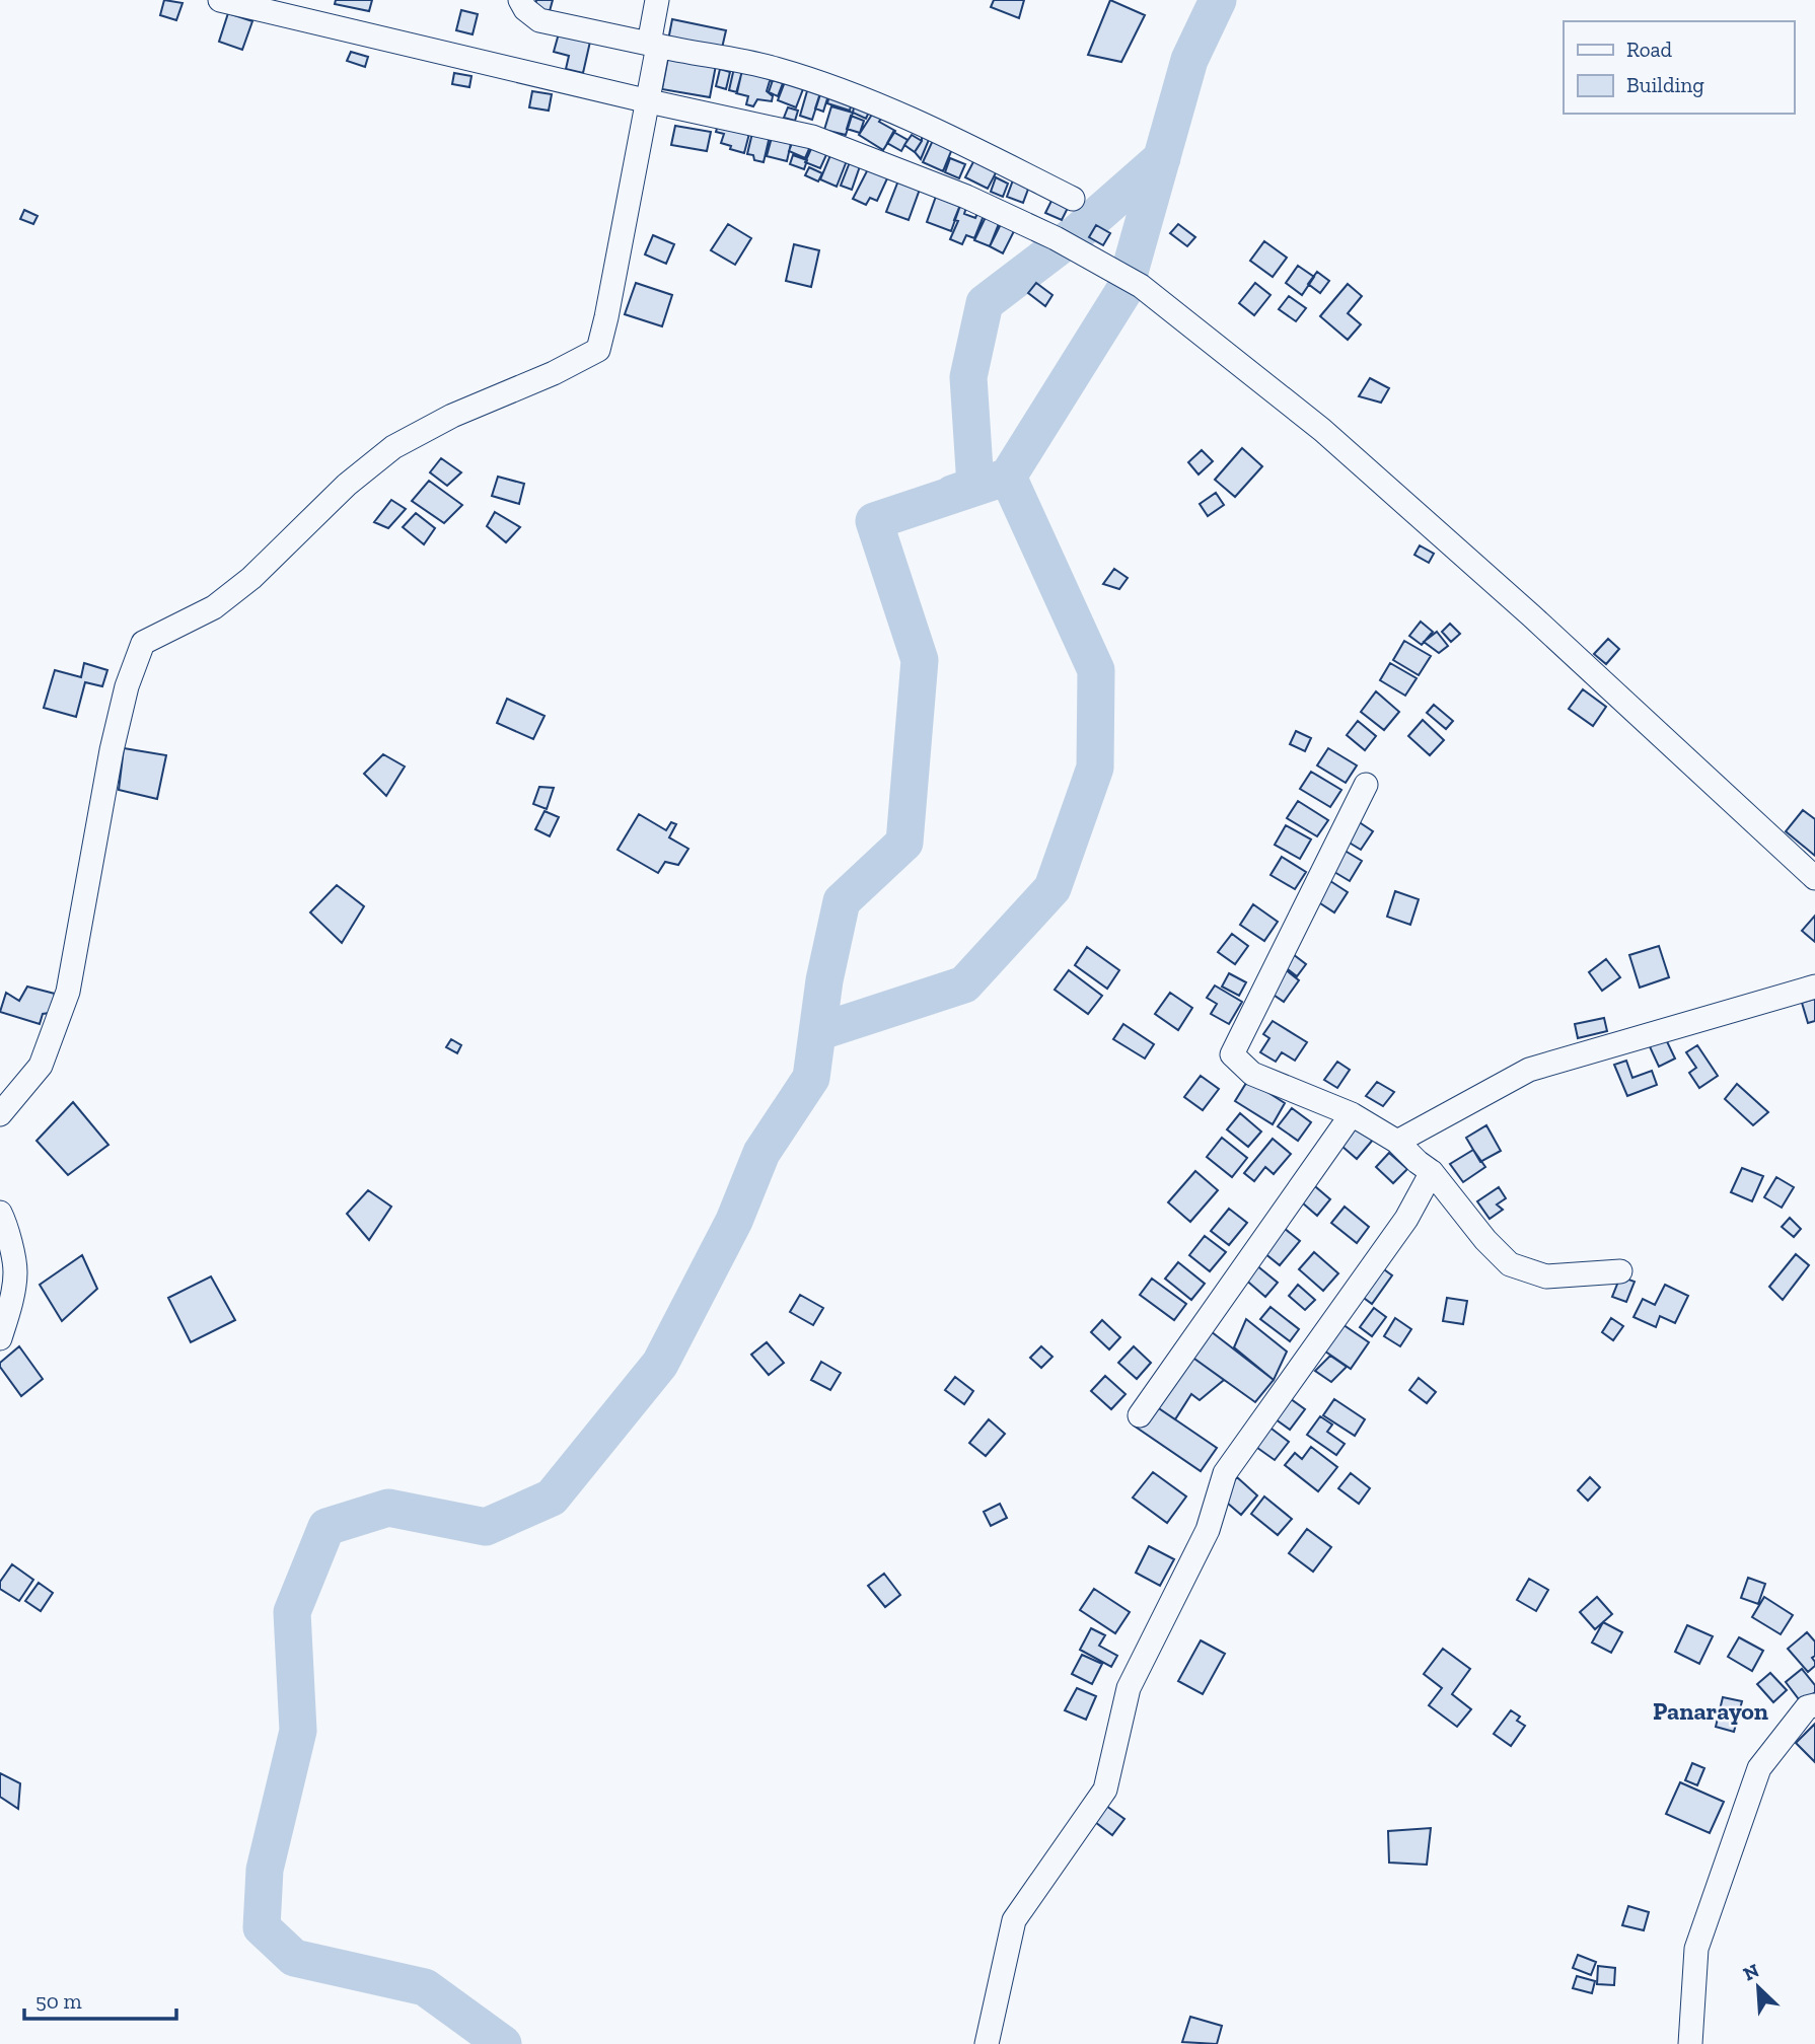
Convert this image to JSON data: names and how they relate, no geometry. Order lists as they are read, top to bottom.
{
  "districts": ["Panarayon"],
  "legend": ["Road", "Building"],
  "scale_bar": "50 m",
  "north": "top left"
}
